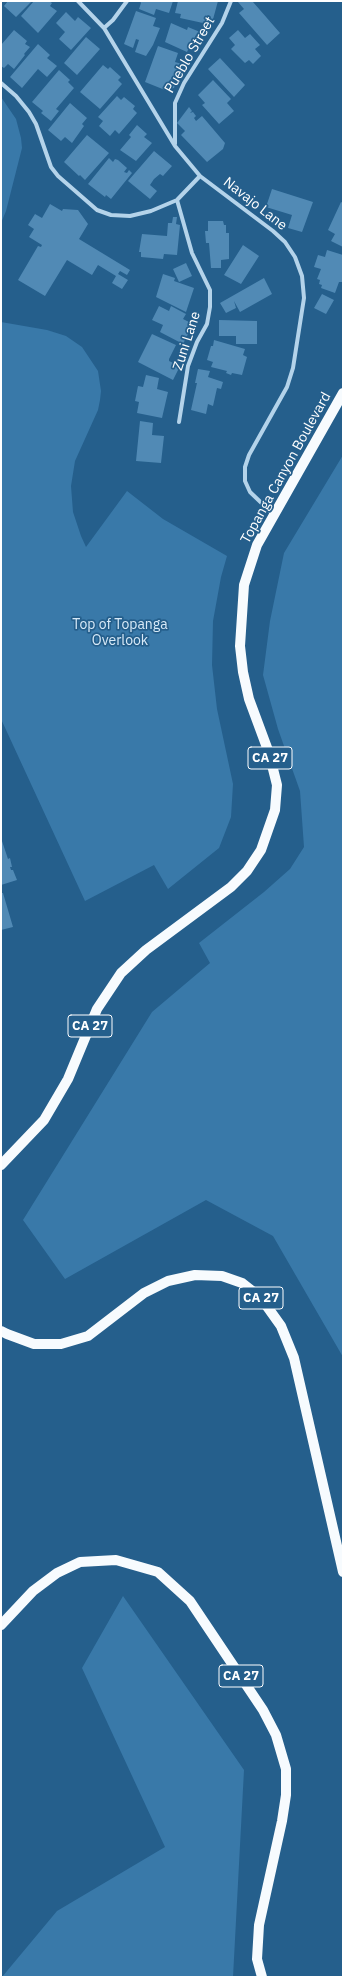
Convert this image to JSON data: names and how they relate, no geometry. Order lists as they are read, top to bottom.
{
  "streets": {
    "main road": ["Topanga Canyon Boulevard", "CA 27"],
    "street": ["Pueblo Street", "Navajo Lane", "Zuni Lane"]
  },
  "crossings": [
    ["Pueblo Street", "Navajo Lane"],
    ["Navajo Lane", "Topanga Canyon Boulevard"]
  ],
  "parks": ["Top of Topanga Overlook"]
}
